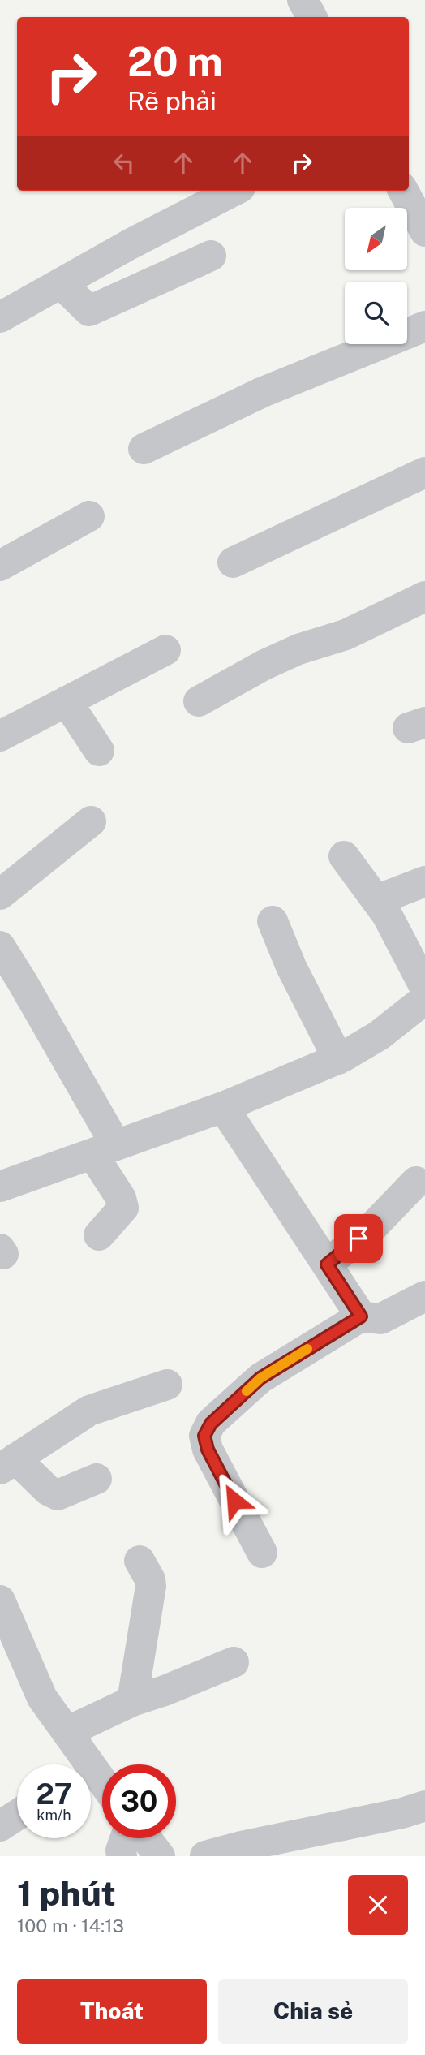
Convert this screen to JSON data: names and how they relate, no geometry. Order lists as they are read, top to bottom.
{
  "north": "bottom left",
  "page": {
    "turn": ["20 m", "Rẽ phải"],
    "speed": "27 km/h",
    "limit": "30",
    "heading": ["1 phút", "100 m · 14:13"],
    "buttons": ["Thoát", "Chia sẻ"]
  }
}
